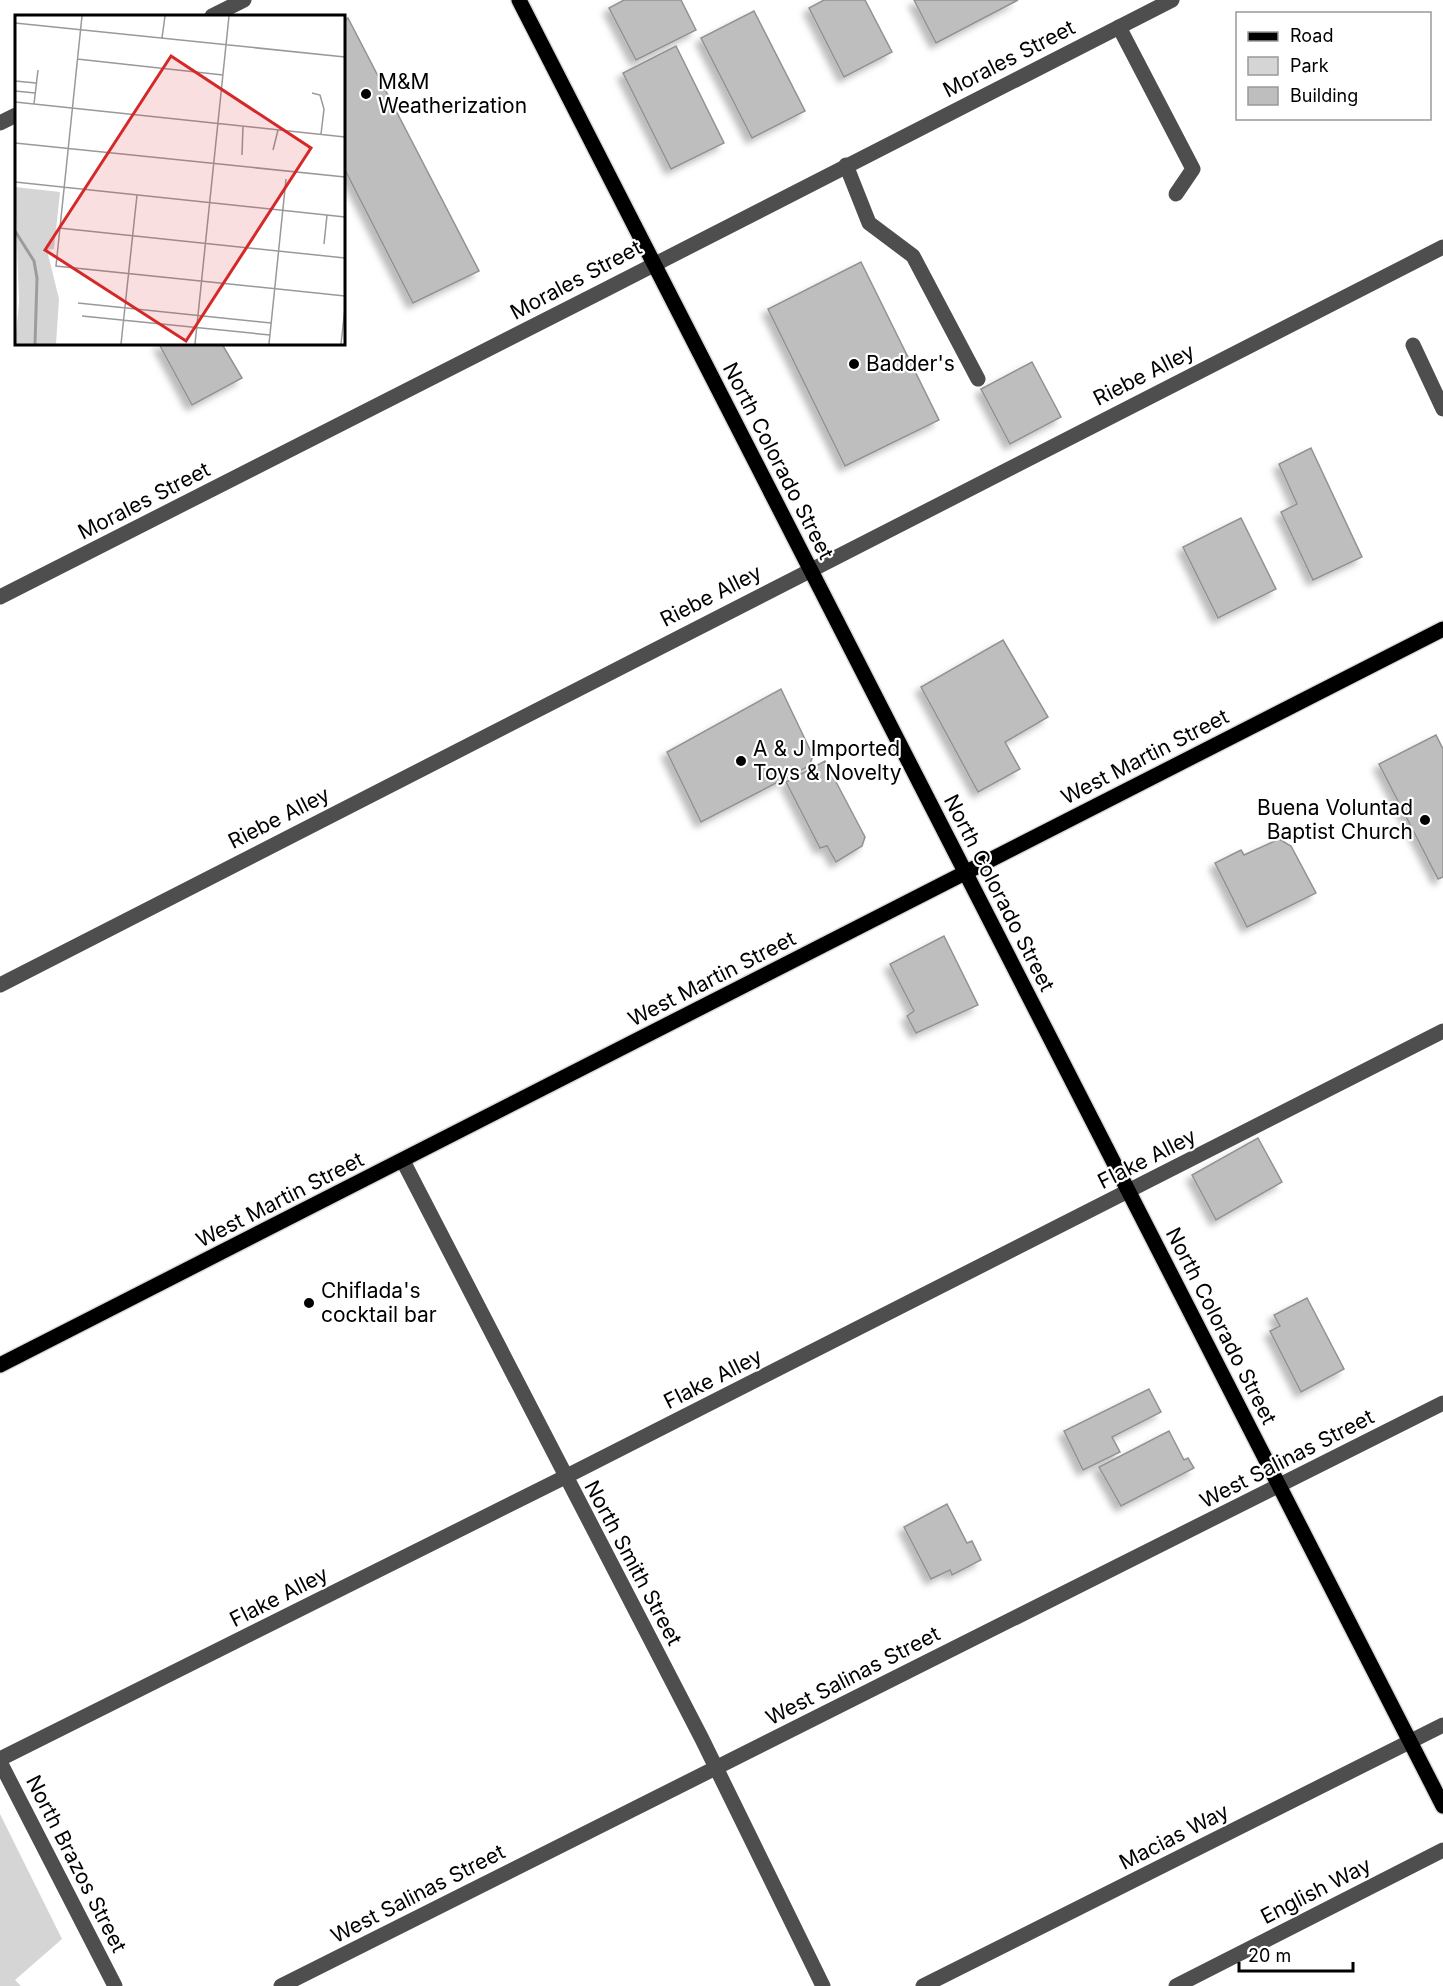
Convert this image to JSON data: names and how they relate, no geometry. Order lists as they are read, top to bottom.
{
  "streets": {
    "main road": ["North Colorado Street", "West Martin Street"],
    "street": [
      "Morales Street",
      "Riebe Alley",
      "Flake Alley",
      "West Salinas Street",
      "North Smith Street",
      "Macias Way",
      "North Brazos Street",
      "English Way"
    ]
  },
  "crossings": [
    ["Morales Street", "North Colorado Street"],
    ["Riebe Alley", "North Colorado Street"],
    ["North Colorado Street", "West Martin Street"],
    ["North Colorado Street", "Flake Alley"],
    ["North Colorado Street", "West Salinas Street"],
    ["North Colorado Street", "Macias Way"],
    ["West Martin Street", "North Smith Street"],
    ["Flake Alley", "North Smith Street"],
    ["Flake Alley", "North Brazos Street"],
    ["West Salinas Street", "North Smith Street"]
  ],
  "places": [
    "M&M Weatherization",
    "Badder's",
    "A & J Imported Toys & Novelty",
    "Buena Voluntad Baptist Church",
    "Chiflada's cocktail bar"
  ],
  "legend": ["Road", "Park", "Building"],
  "scale_bar": "20 m"
}
